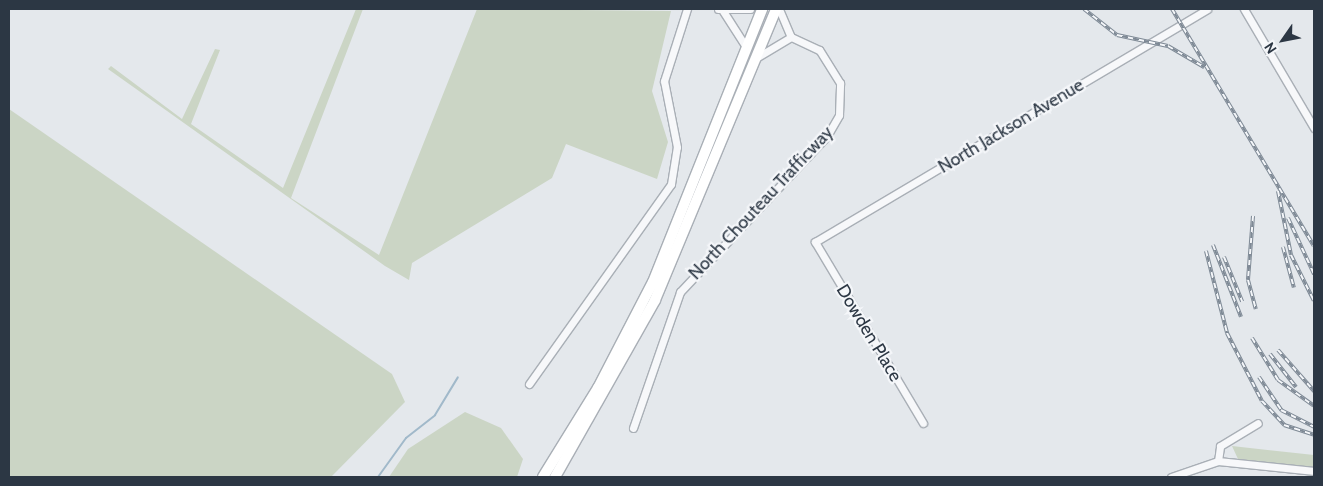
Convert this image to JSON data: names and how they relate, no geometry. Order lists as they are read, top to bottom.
{
  "streets": {
    "main road": ["North Chouteau Trafficway"],
    "street": ["North Jackson Avenue", "Dowden Place"]
  },
  "crossings": [
    ["North Jackson Avenue", "Dowden Place"]
  ],
  "north": "bottom left"
}
